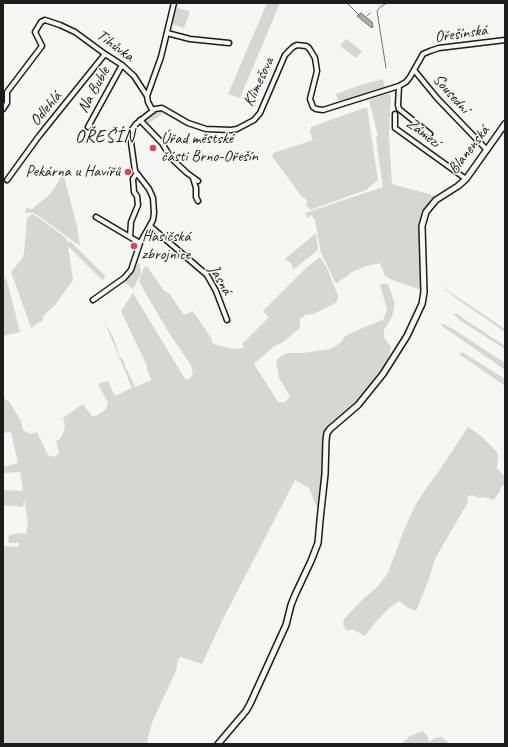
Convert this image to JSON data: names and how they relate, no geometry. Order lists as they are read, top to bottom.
{
  "streets": {
    "street": [
      "Ořešínská",
      "Tihůvka",
      "Klimešova",
      "Na Buble",
      "Sousední",
      "Odlehlá",
      "Zámezí",
      "Blanenská",
      "Jasná"
    ]
  },
  "crossings": [
    ["Ořešínská", "Klimešova"],
    ["Ořešínská", "Sousední"],
    ["Tihůvka", "Klimešova"],
    ["Tihůvka", "Na Buble"],
    ["Tihůvka", "Odlehlá"],
    ["Sousední", "Blanenská"],
    ["Zámezí", "Blanenská"]
  ],
  "districts": ["OŘEŠÍN"],
  "places": ["Úřad městské části Brno-Ořešín", "Pekárna u Havířů", "Hasičská zbrojnice"]
}
